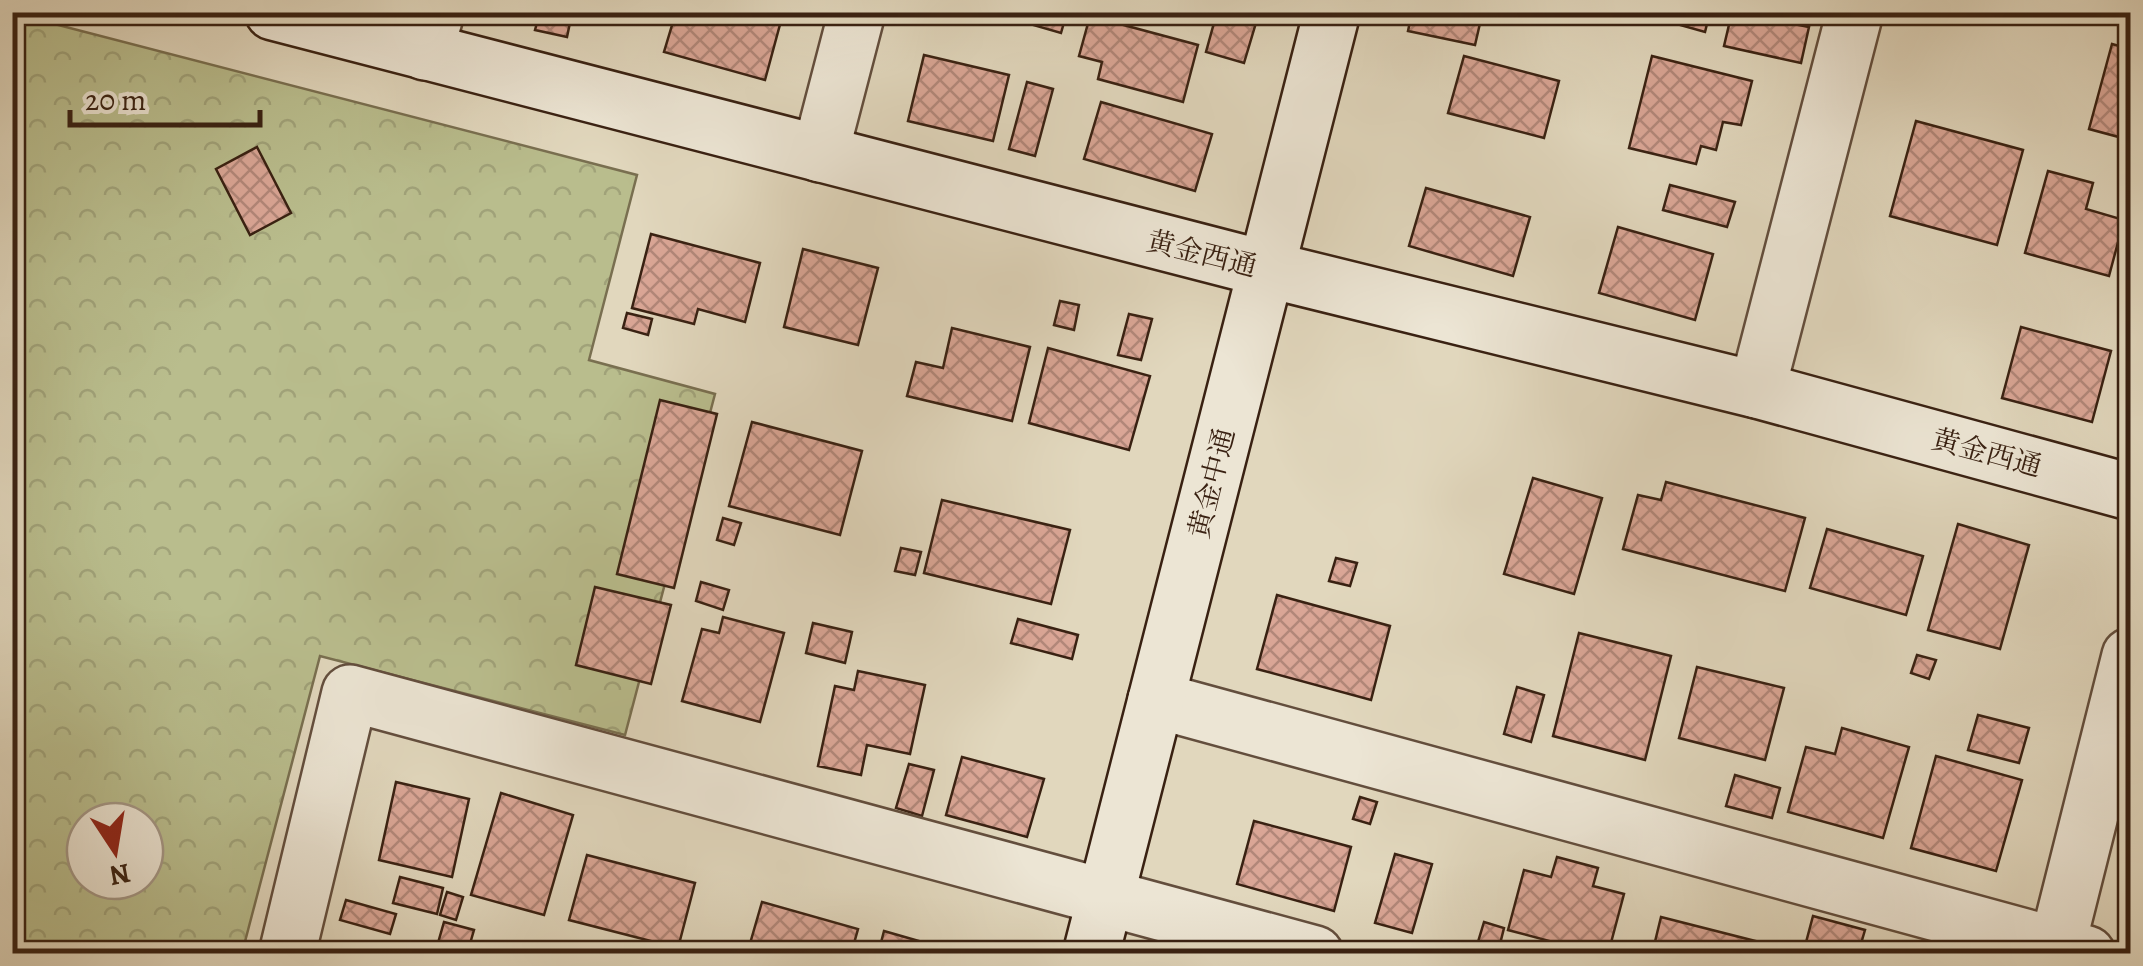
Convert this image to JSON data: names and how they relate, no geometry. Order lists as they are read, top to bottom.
{
  "streets": {
    "street": ["黄金西通", "黄金中通"]
  },
  "crossings": [
    ["黄金西通", "黄金中通"]
  ],
  "scale_bar": "20 m",
  "north": "bottom"
}
